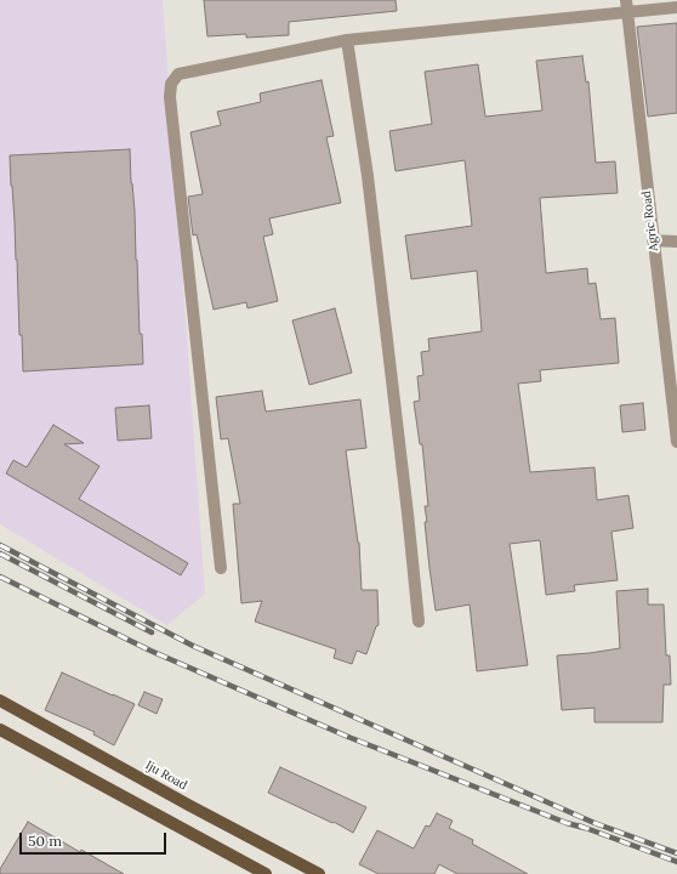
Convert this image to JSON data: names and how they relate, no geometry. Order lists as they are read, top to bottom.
{
  "streets": {
    "main road": ["Iju Road"],
    "street": ["Agric Road"]
  },
  "scale_bar": "50 m"
}
